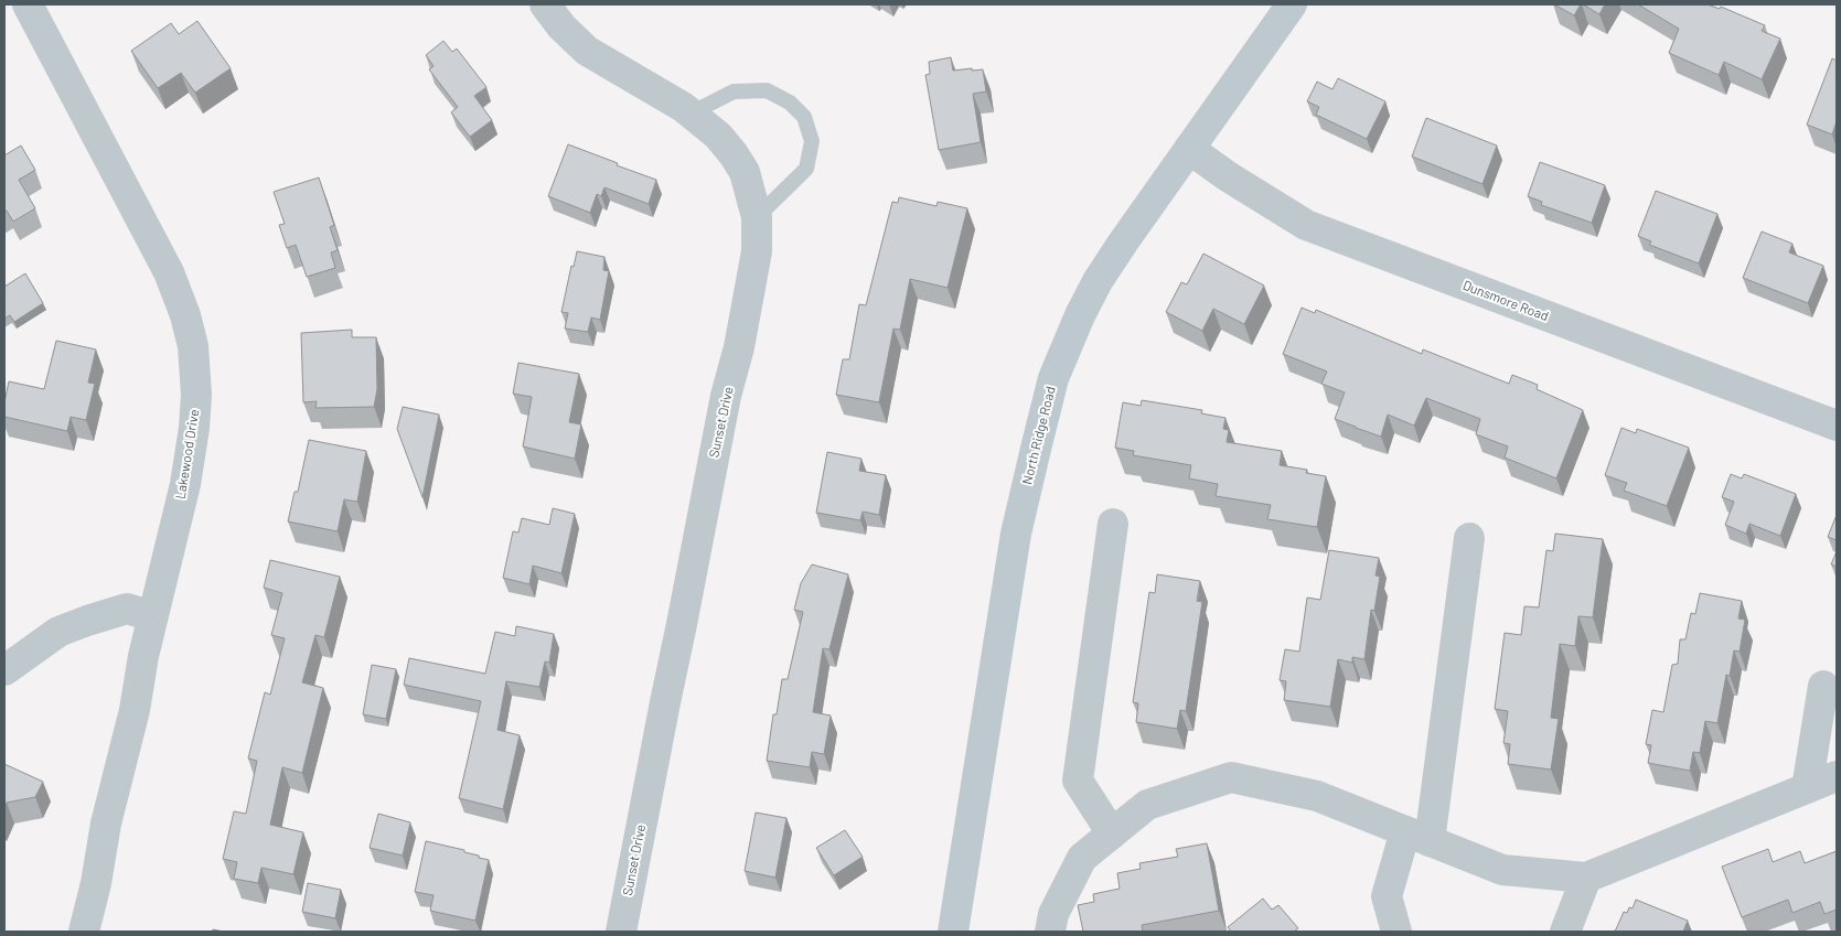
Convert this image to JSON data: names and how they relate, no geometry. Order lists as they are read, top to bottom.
{
  "streets": {
    "main road": ["North Ridge Road"],
    "street": ["Dunsmore Road", "Sunset Drive", "Lakewood Drive"]
  },
  "crossings": [
    ["Dunsmore Road", "North Ridge Road"]
  ]
}
